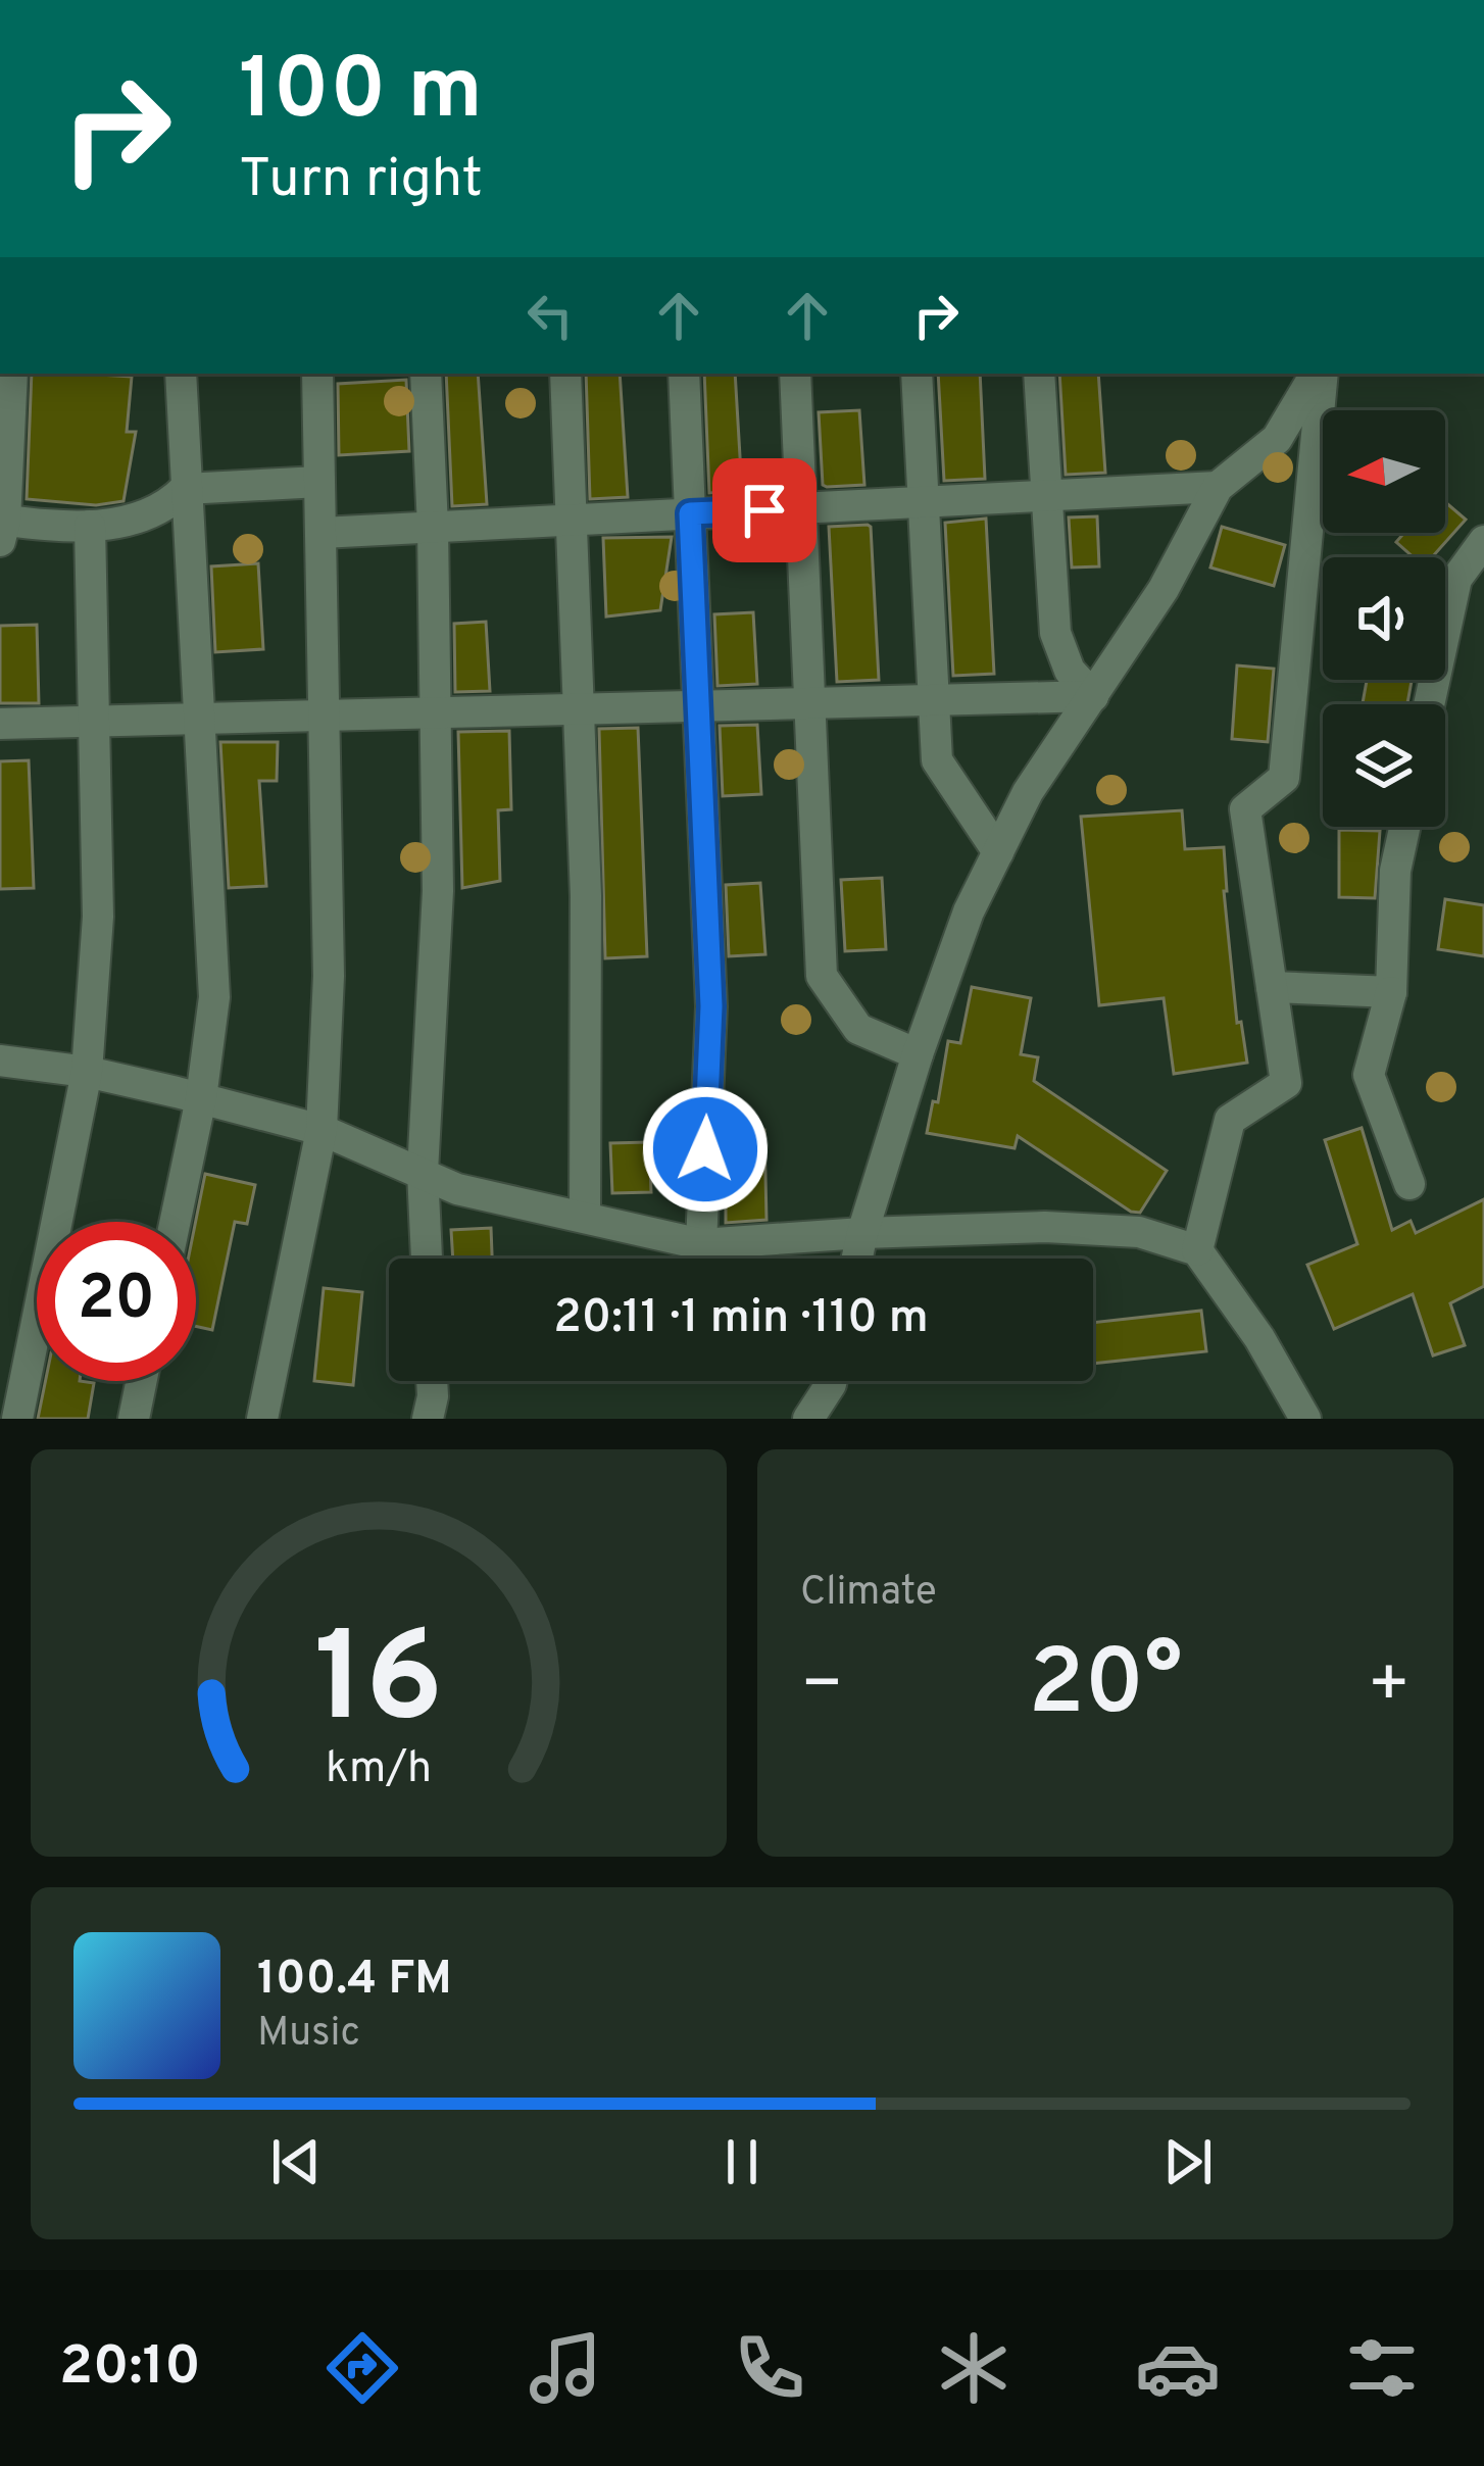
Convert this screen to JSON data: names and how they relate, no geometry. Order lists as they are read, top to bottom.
{
  "north": "left",
  "page": {
    "turn": ["100 m", "Turn right"],
    "limit": "20",
    "trip": "20:11 · 1 min · 110 m",
    "tile": "Climate",
    "heat": ["−", "20°", "+"],
    "song": ["100.4 FM", "Music"],
    "tabs": "20:10",
    "gauge": ["16", "km/h"]
  }
}
